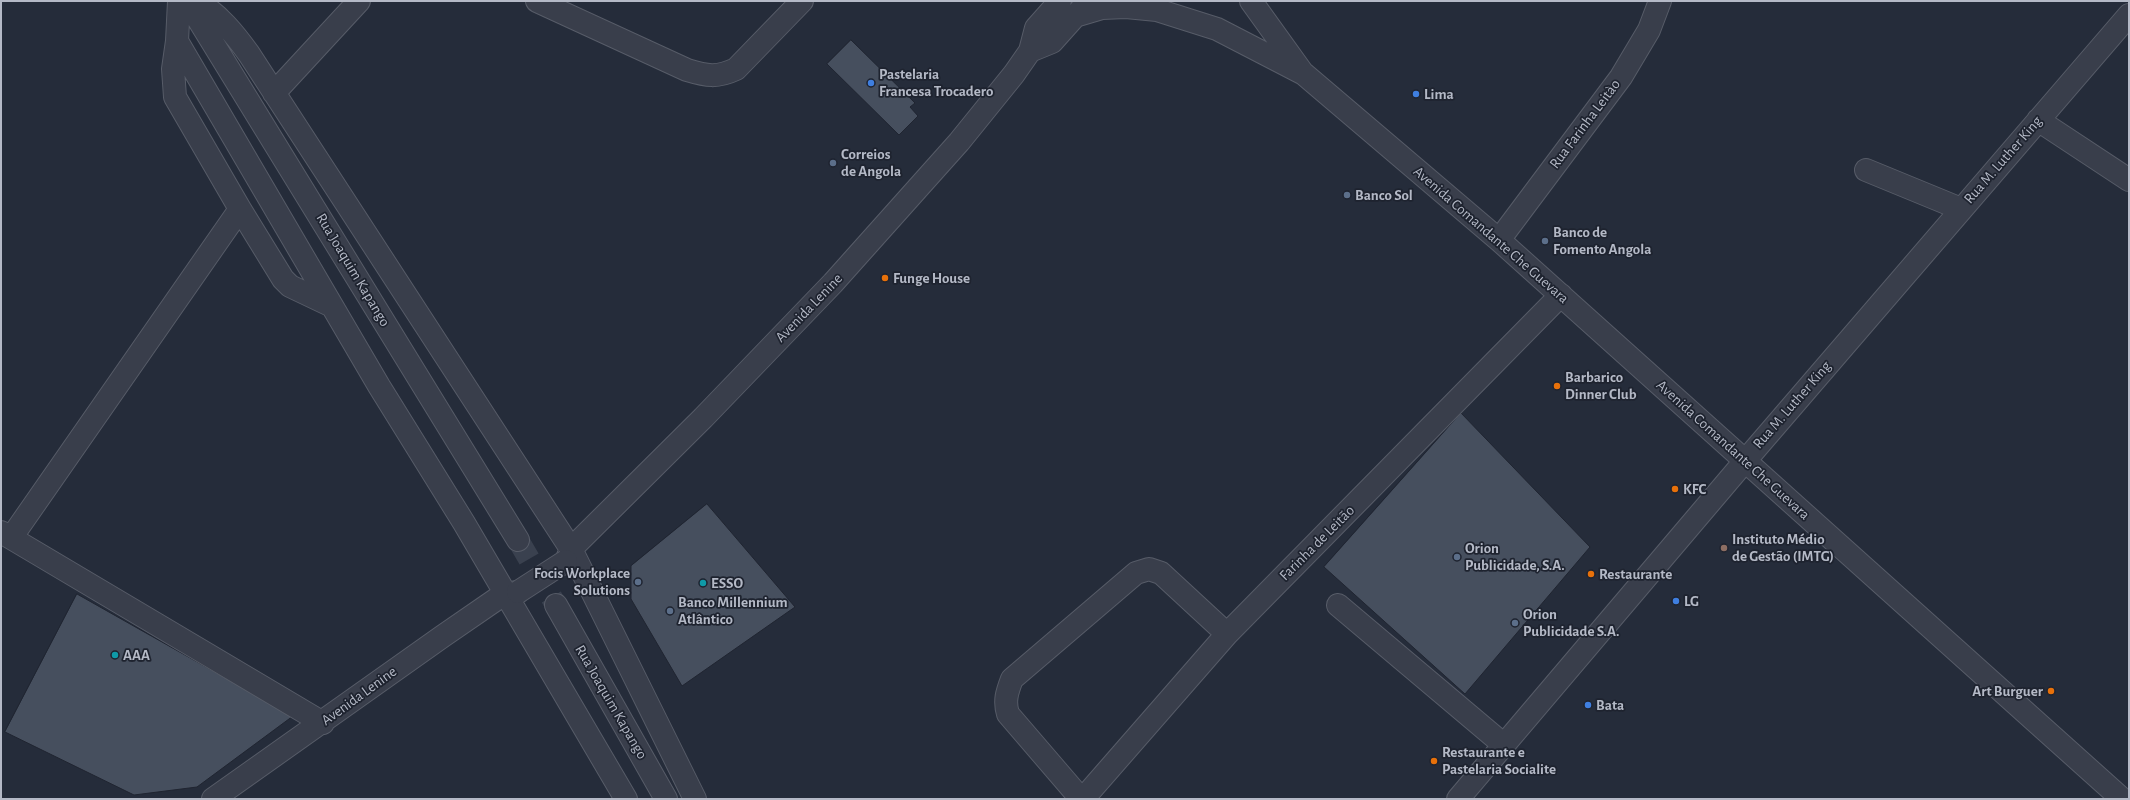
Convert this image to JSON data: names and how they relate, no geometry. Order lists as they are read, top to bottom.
{
  "streets": {
    "street": [
      "Rua Farinha Leitào",
      "Rua M. Luther King",
      "Avenida Comandante Che Guevara",
      "Rua Joaquim Kapango",
      "Avenida Lenine",
      "Farinha de Leitão"
    ]
  },
  "crossings": [
    ["Rua Farinha Leitào", "Avenida Comandante Che Guevara"],
    ["Rua M. Luther King", "Avenida Comandante Che Guevara"],
    ["Avenida Comandante Che Guevara", "Avenida Lenine"],
    ["Avenida Comandante Che Guevara", "Farinha de Leitão"]
  ],
  "places": [
    "Pastelaria Francesa Trocadero",
    "Lima",
    "Correios de Angola",
    "Banco Sol",
    "Banco de Fomento Angola",
    "Funge House",
    "Barbarico Dinner Club",
    "KFC",
    "Instituto Médio de Gestão (IMTG)",
    "Orion Publicidade, S.A.",
    "Restaurante",
    "Focis Workplace Solutions",
    "ESSO",
    "LG",
    "Banco Millennium Atlântico",
    "Orion Publicidade S.A.",
    "AAA",
    "Art Burguer",
    "Bata",
    "Restaurante e Pastelaria Socialite"
  ]
}
